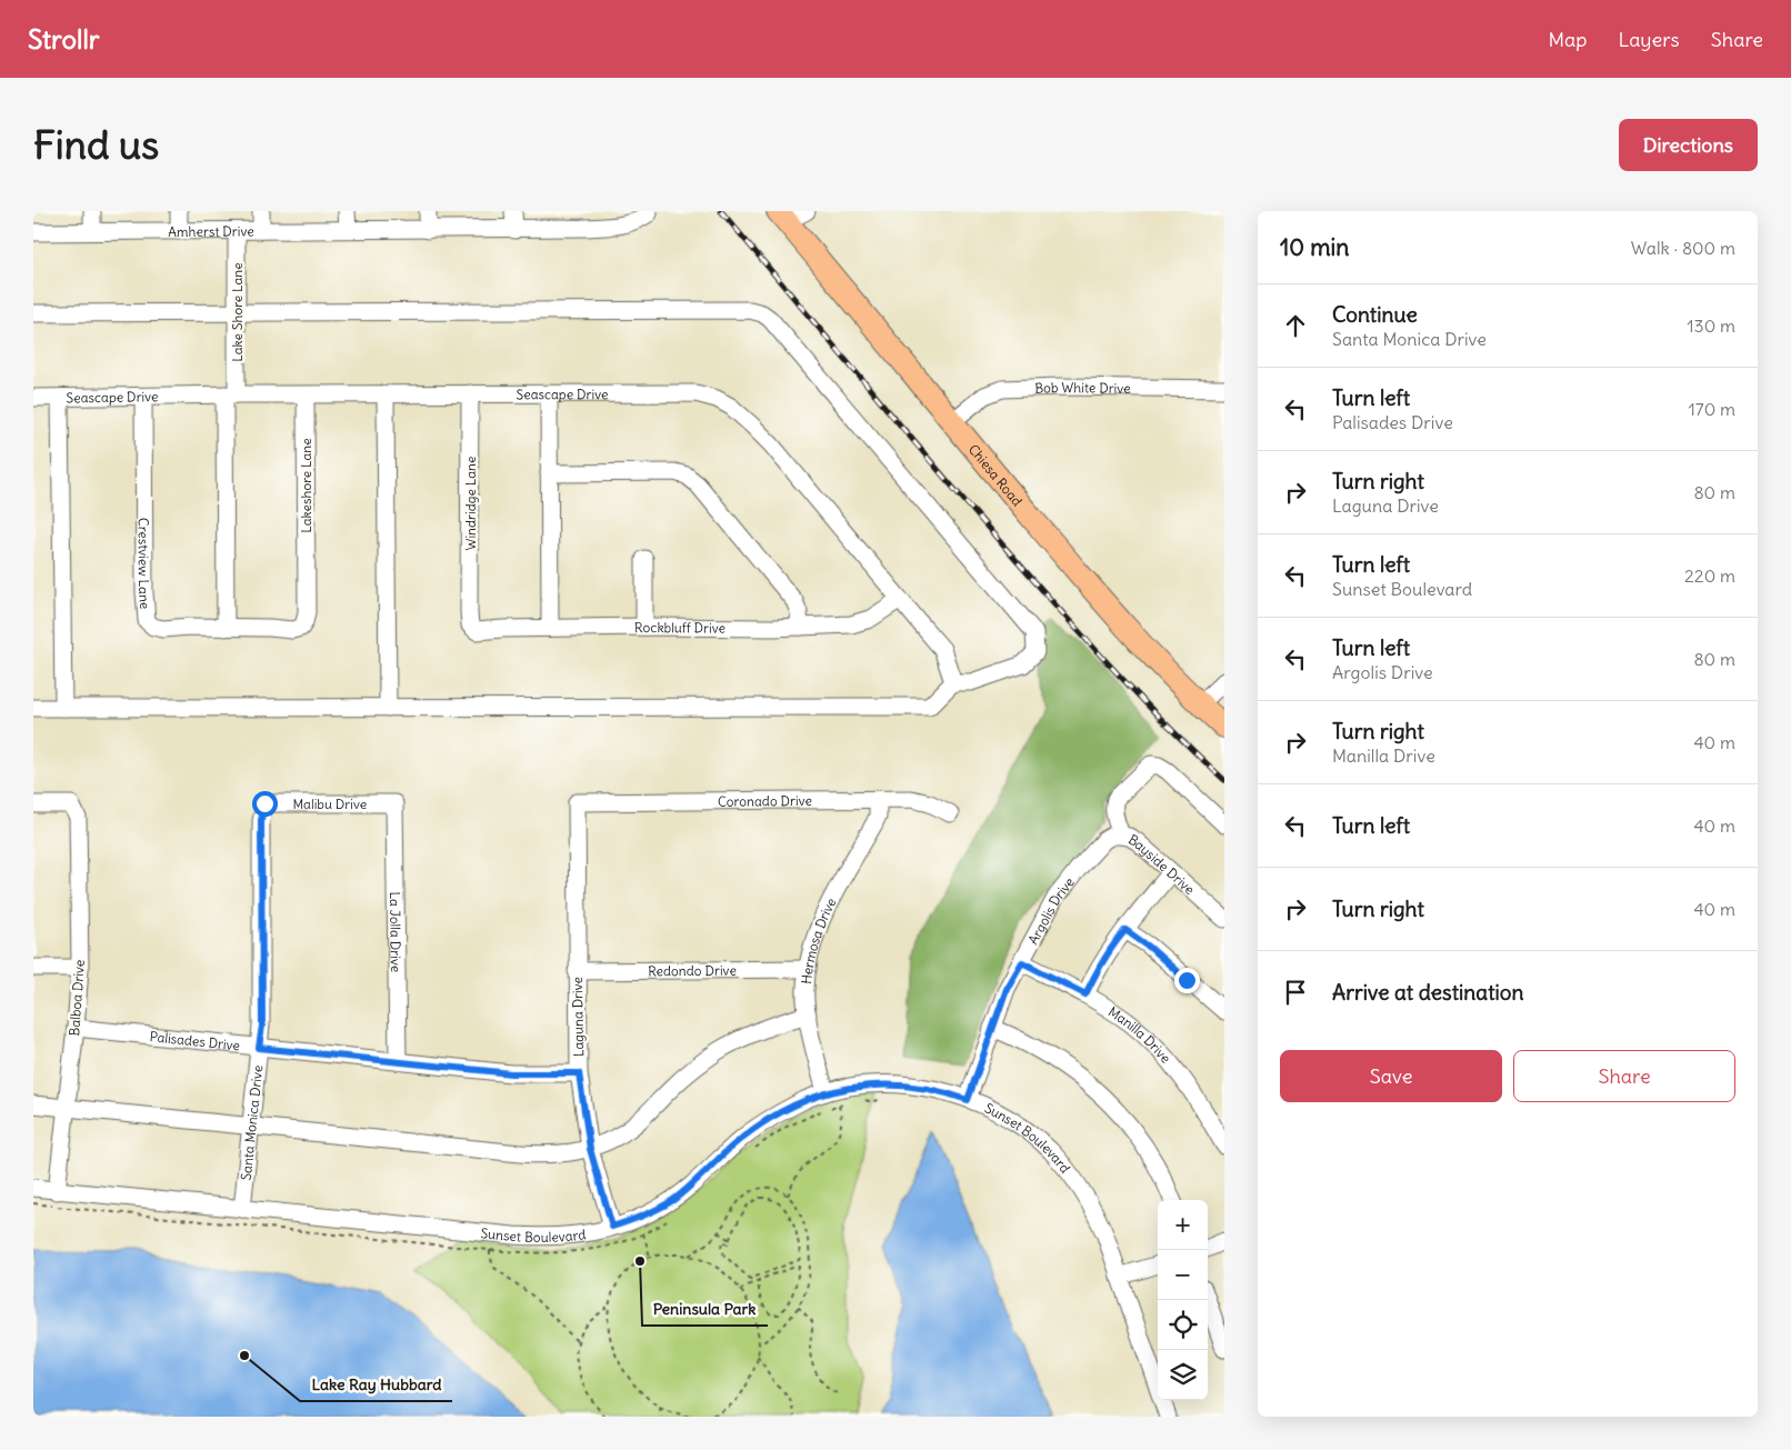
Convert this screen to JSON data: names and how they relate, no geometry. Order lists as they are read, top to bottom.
{
  "streets": {
    "main road": ["Chiesa Road"],
    "street": [
      "Amherst Drive",
      "Lake Shore Lane",
      "Bob White Drive",
      "Seascape Drive",
      "Lakeshore Lane",
      "Windridge Lane",
      "Crestview Lane",
      "Rockbluff Drive",
      "Coronado Drive",
      "Malibu Drive",
      "Bayside Drive",
      "Argolis Drive",
      "La Jolla Drive",
      "Hermosa Drive",
      "Redondo Drive",
      "Balboa Drive",
      "Laguna Drive",
      "Manilla Drive",
      "Palisades Drive",
      "Santa Monica Drive",
      "Sunset Boulevard"
    ]
  },
  "crossings": [
    ["Amherst Drive", "Lake Shore Lane"],
    ["Lake Shore Lane", "Seascape Drive"],
    ["Lake Shore Lane", "Crestview Lane"],
    ["Bob White Drive", "Chiesa Road"],
    ["Seascape Drive", "Lakeshore Lane"],
    ["Seascape Drive", "Windridge Lane"],
    ["Seascape Drive", "Crestview Lane"],
    ["Seascape Drive", "Rockbluff Drive"],
    ["Lakeshore Lane", "Crestview Lane"],
    ["Windridge Lane", "Rockbluff Drive"],
    ["Coronado Drive", "Hermosa Drive"],
    ["Coronado Drive", "Laguna Drive"],
    ["Malibu Drive", "La Jolla Drive"],
    ["Malibu Drive", "Santa Monica Drive"],
    ["Bayside Drive", "Argolis Drive"],
    ["Argolis Drive", "Manilla Drive"],
    ["Argolis Drive", "Sunset Boulevard"],
    ["La Jolla Drive", "Palisades Drive"],
    ["Hermosa Drive", "Redondo Drive"],
    ["Hermosa Drive", "Sunset Boulevard"],
    ["Redondo Drive", "Laguna Drive"],
    ["Balboa Drive", "Palisades Drive"],
    ["Balboa Drive", "Sunset Boulevard"],
    ["Laguna Drive", "Palisades Drive"],
    ["Laguna Drive", "Sunset Boulevard"],
    ["Palisades Drive", "Santa Monica Drive"],
    ["Santa Monica Drive", "Sunset Boulevard"]
  ],
  "places": ["Peninsula Park", "Lake Ray Hubbard"],
  "page": {
    "header": "Strollr",
    "nav": ["Map", "Layers", "Share"],
    "buttons": [
      "Directions",
      ["Save", "Share"]
    ],
    "title": "Find us",
    "heading": ["10 min", "Walk · 800 m"],
    "list": [
      ["Continue", "Santa Monica Drive", "130 m"],
      ["Turn left", "Palisades Drive", "170 m"],
      ["Turn right", "Laguna Drive", "80 m"],
      ["Turn left", "Sunset Boulevard", "220 m"],
      ["Turn left", "Argolis Drive", "80 m"],
      ["Turn right", "Manilla Drive", "40 m"],
      ["Turn left", "40 m"],
      ["Turn right", "40 m"],
      "Arrive at destination"
    ],
    "map_buttons": ["+", "−"]
  }
}
